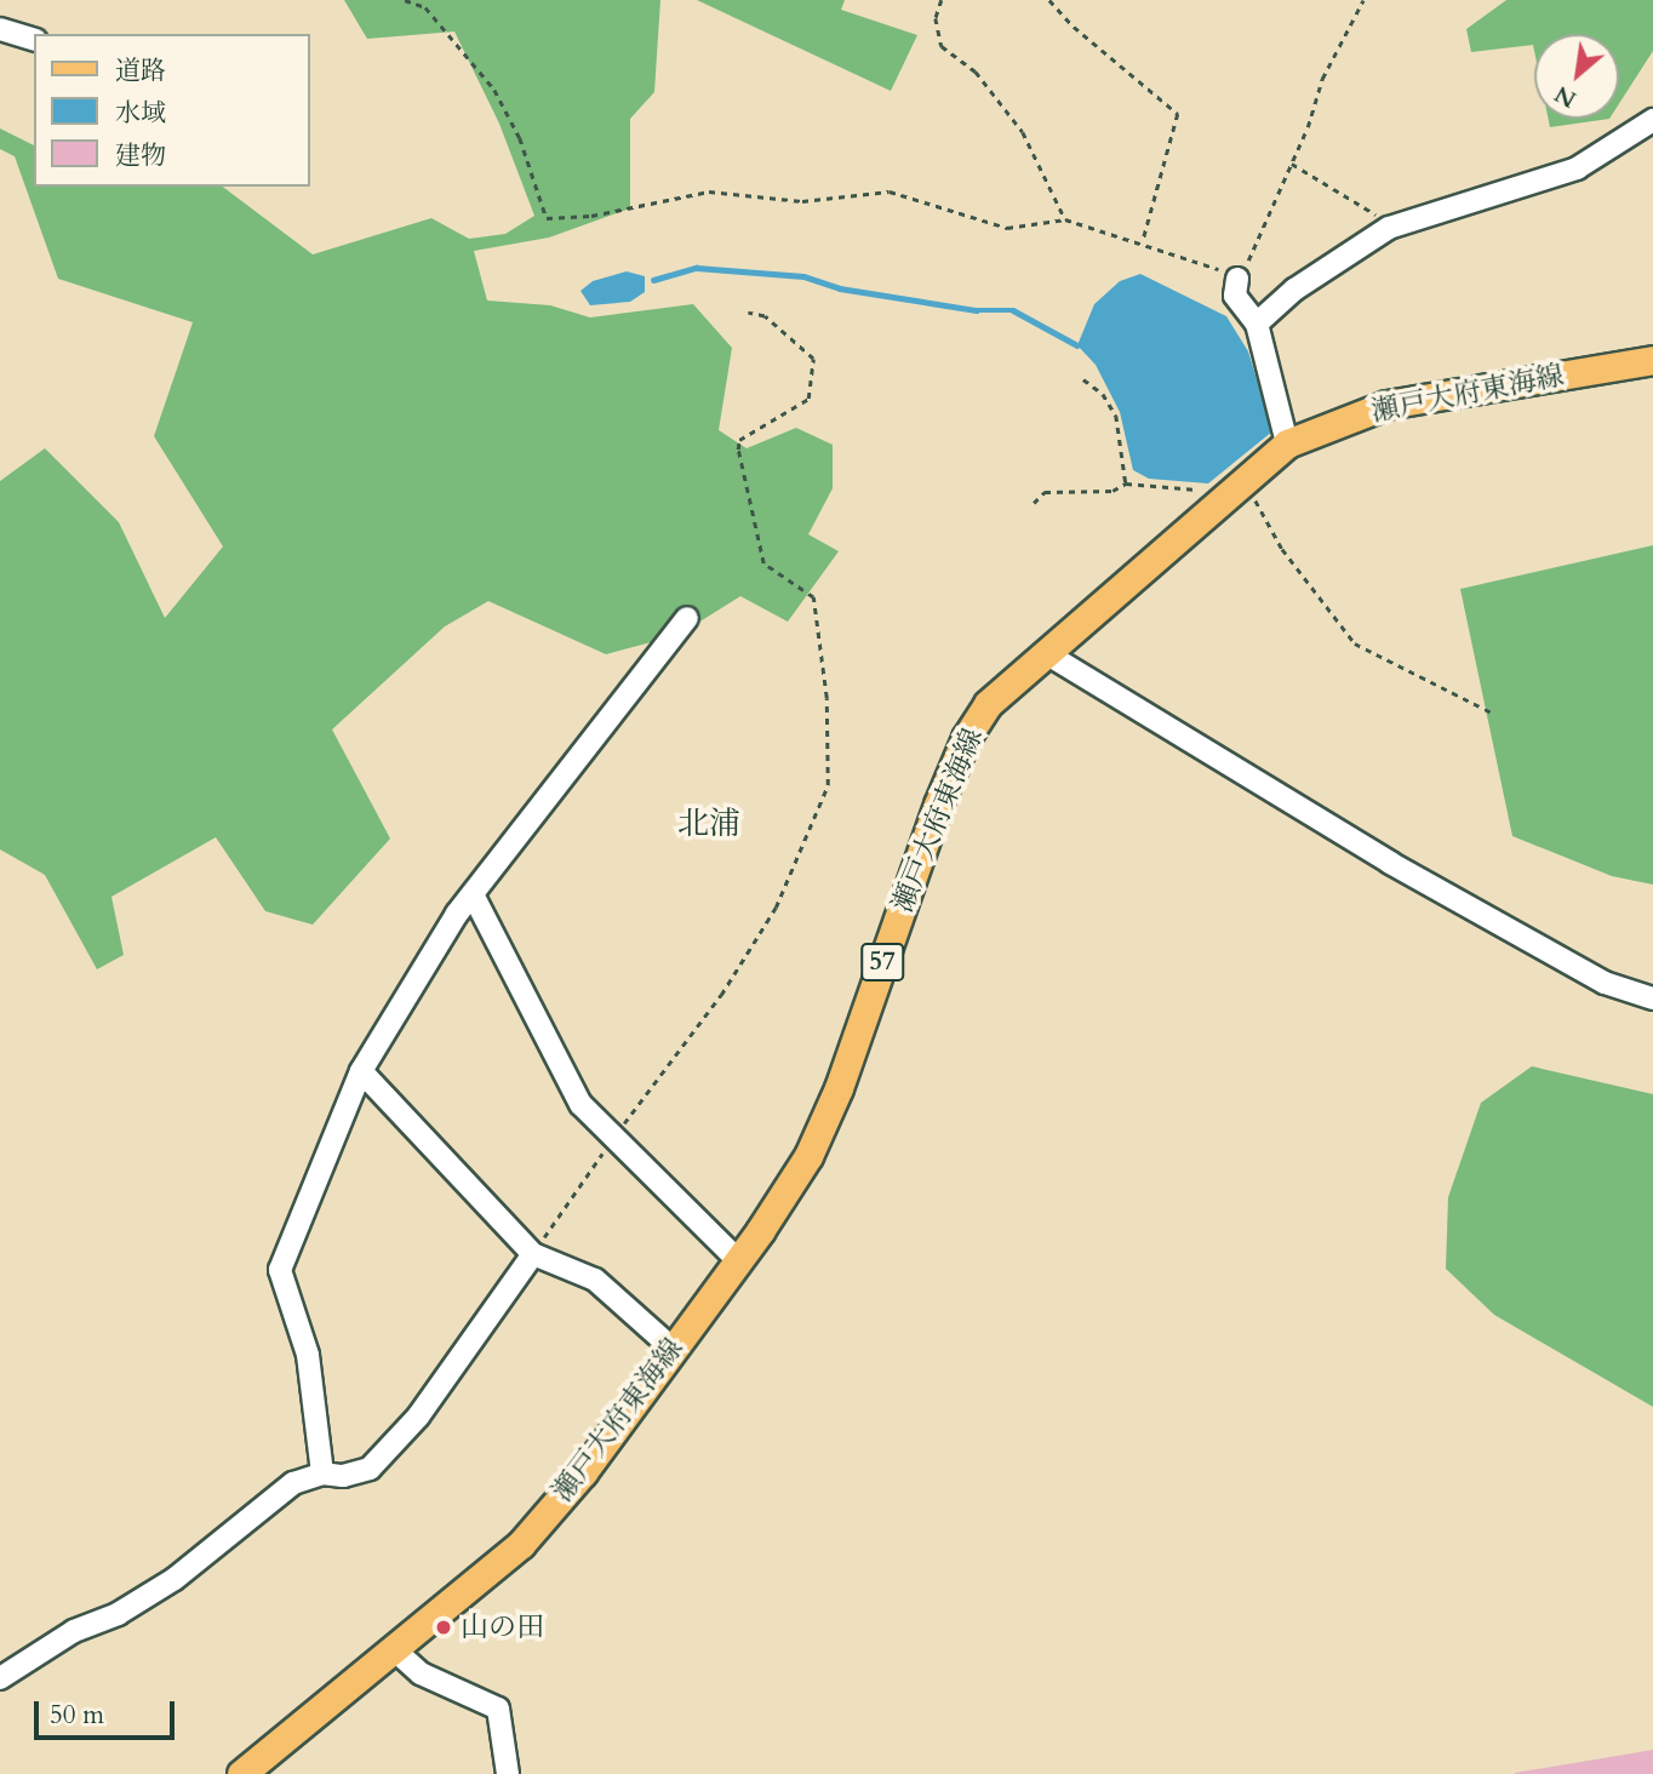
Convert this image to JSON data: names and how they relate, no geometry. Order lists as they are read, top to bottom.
{
  "streets": {
    "main road": ["瀬戸大府東海線", "57"]
  },
  "districts": ["北浦"],
  "places": ["山の田"],
  "legend": ["道路", "水域", "建物"],
  "scale_bar": "50 m",
  "north": "bottom left"
}
